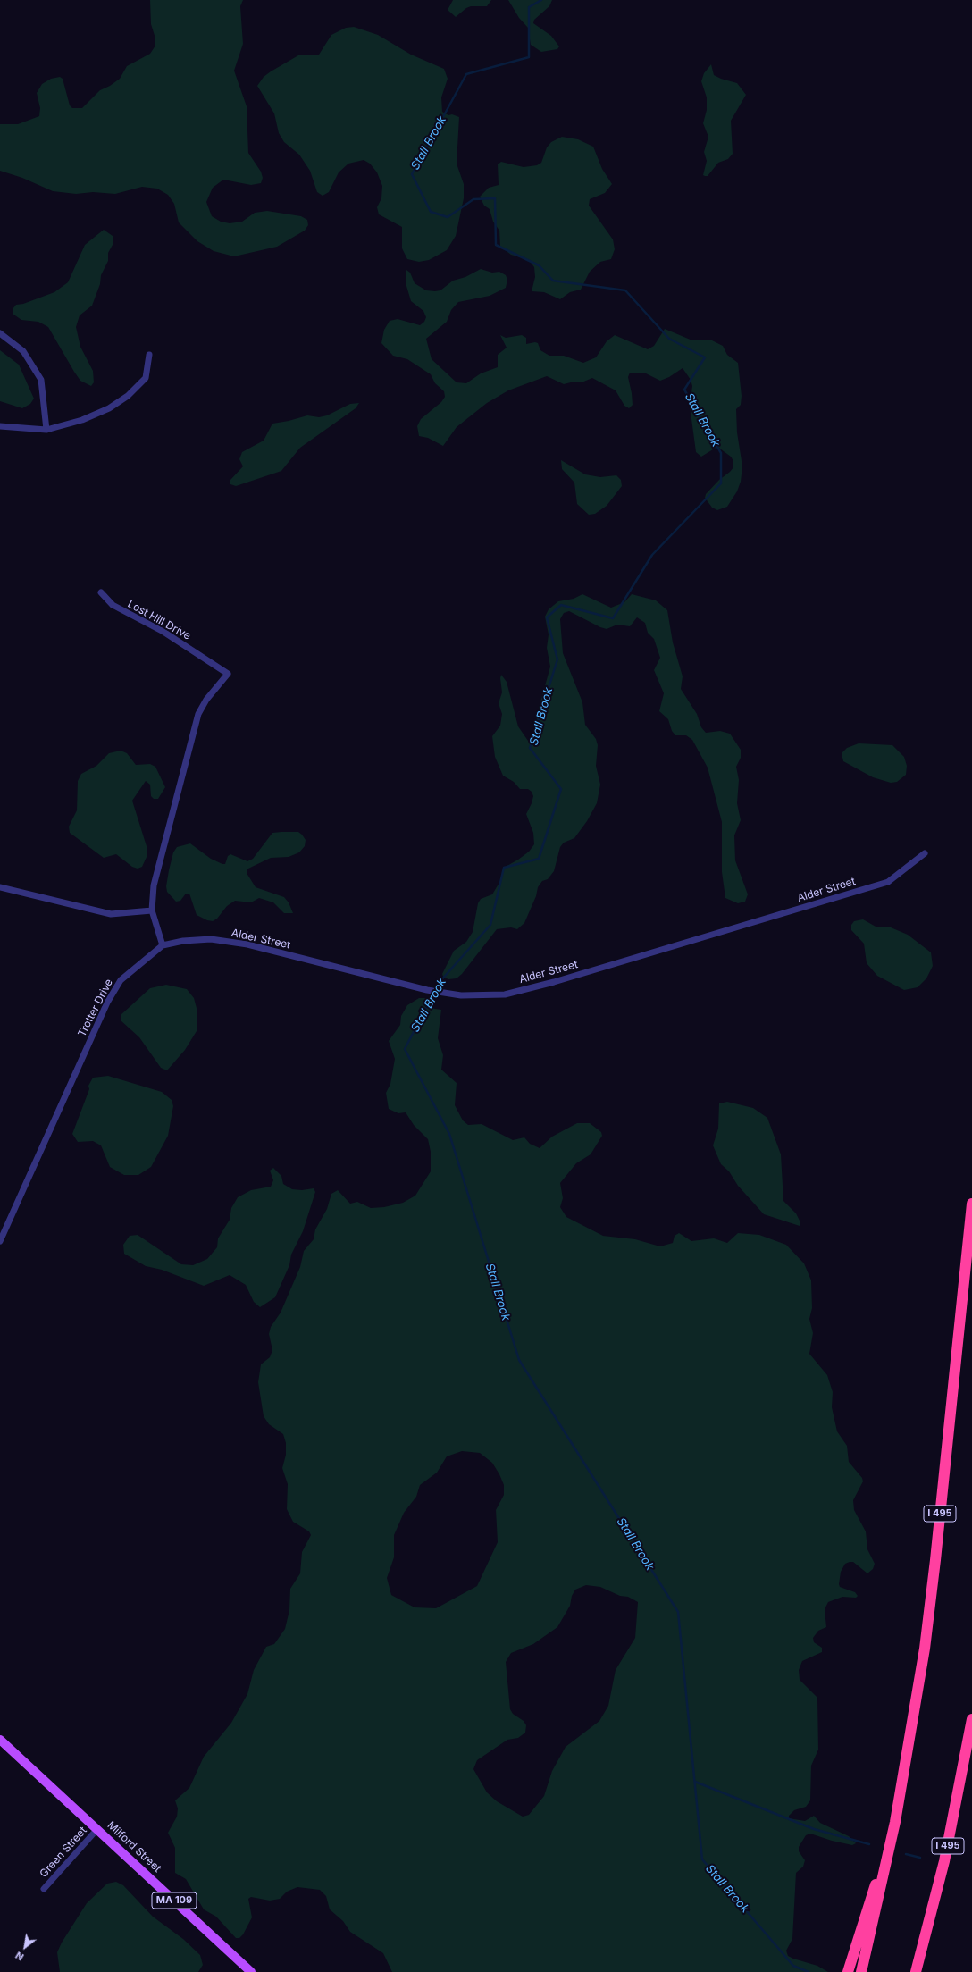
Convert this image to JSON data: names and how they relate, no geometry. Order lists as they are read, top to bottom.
{
  "streets": {
    "highway": ["I 495"],
    "main road": ["Milford Street", "MA 109"],
    "street": [
      "Lost Hill Drive",
      "Alder Street",
      "Trotter Drive",
      "Green Street"
    ]
  },
  "crossings": [
    ["Alder Street", "Trotter Drive"],
    ["Milford Street", "Green Street"]
  ],
  "water": ["Stall Brook"],
  "north": "bottom left"
}
